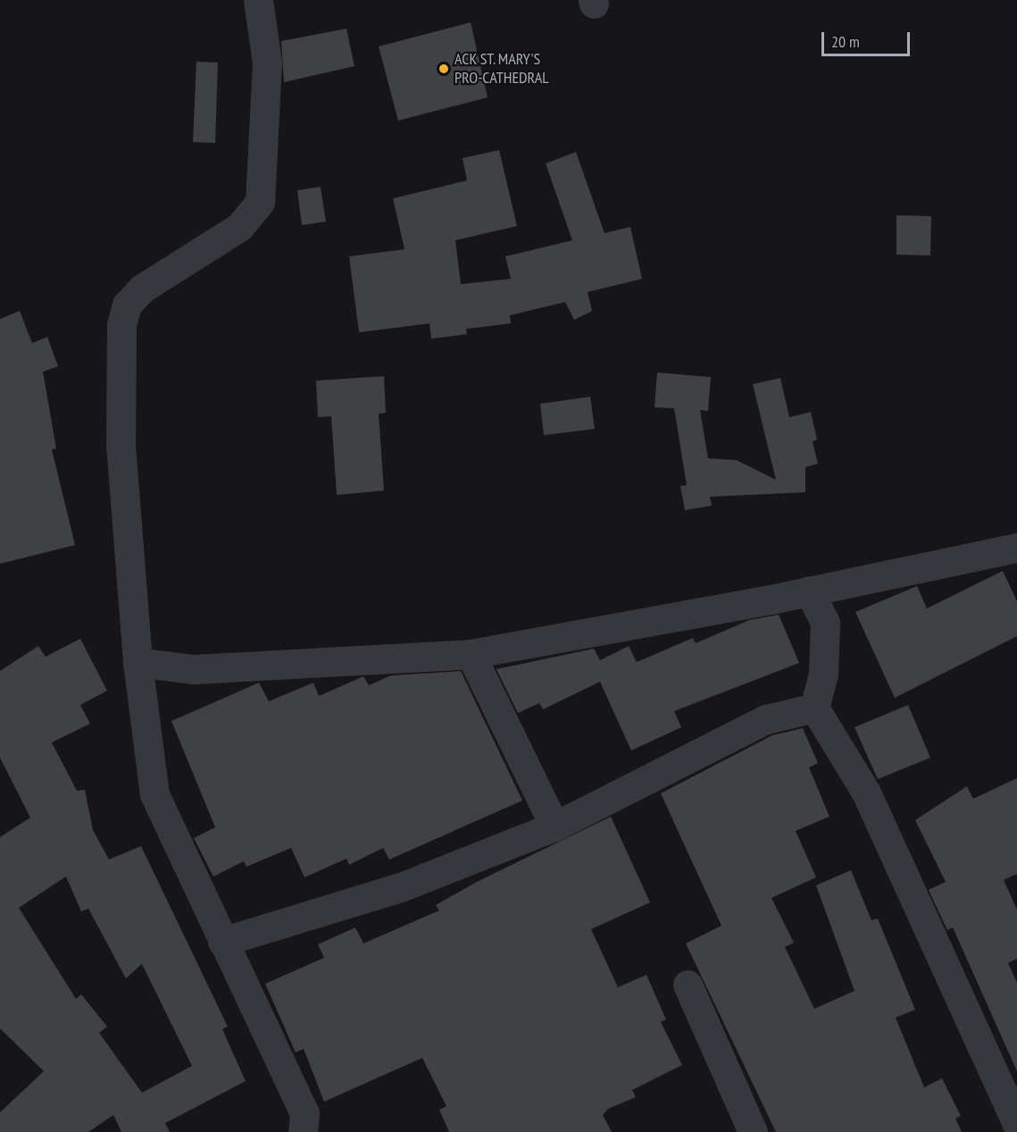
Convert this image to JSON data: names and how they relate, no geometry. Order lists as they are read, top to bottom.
{
  "places": ["ACK ST. MARY'S PRO-CATHEDRAL"],
  "scale_bar": "20 m"
}
